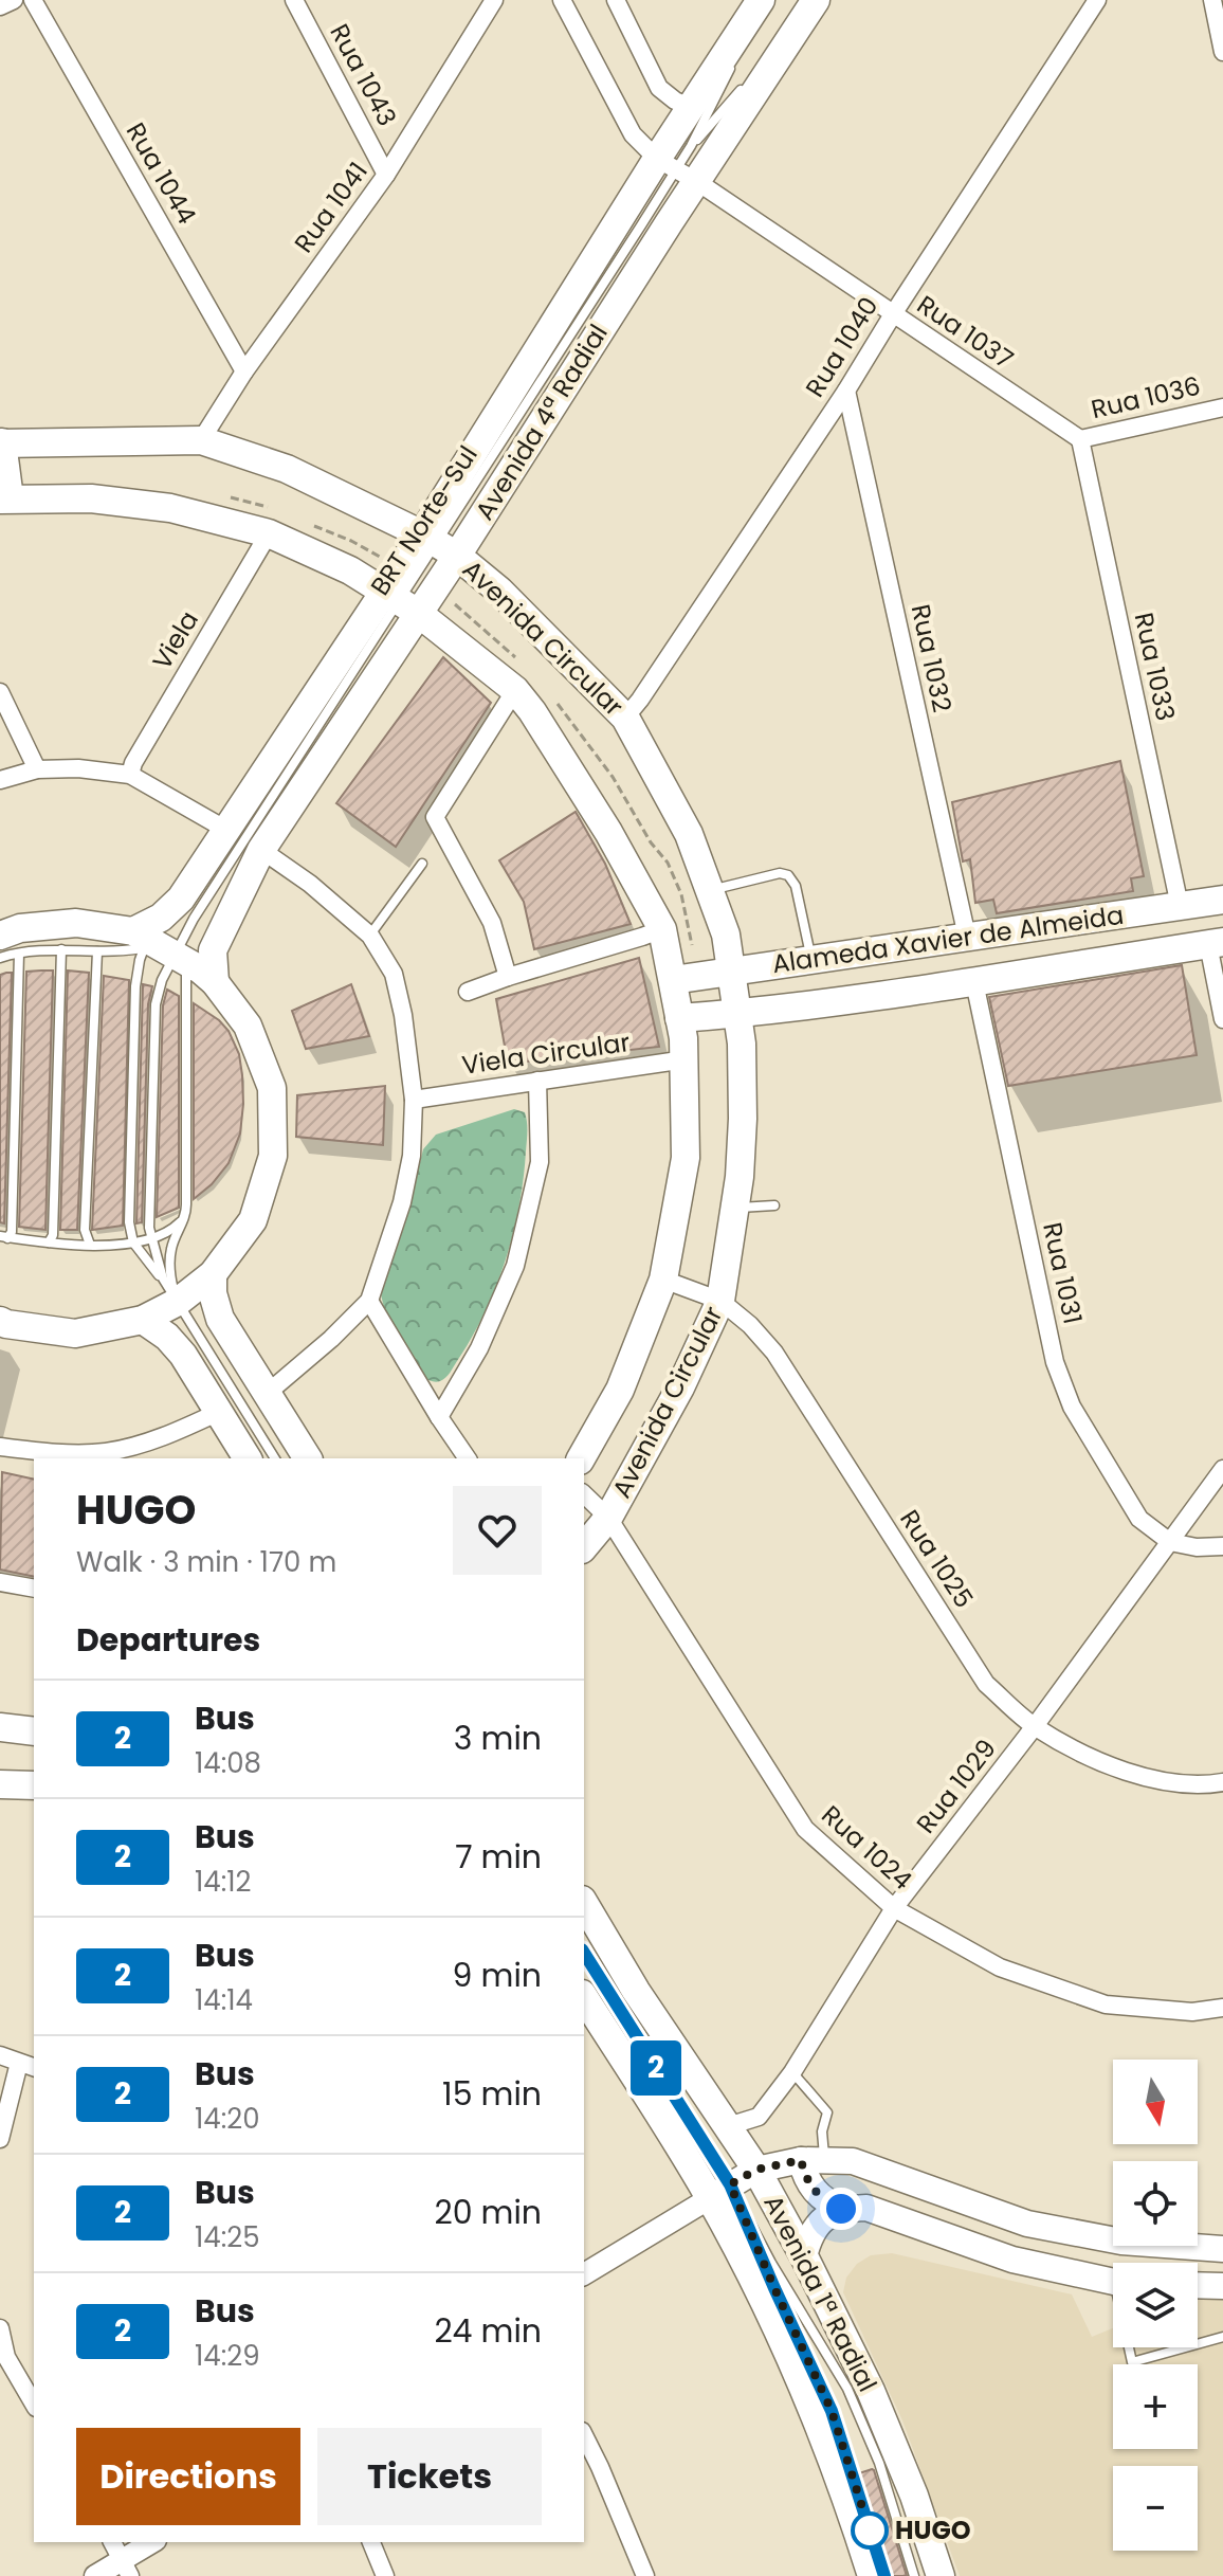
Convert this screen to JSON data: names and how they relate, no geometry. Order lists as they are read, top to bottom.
{
  "streets": {
    "main road": [
      "Avenida 4ª Radial",
      "Avenida Circular",
      "Alameda Xavier de Almeida",
      "Avenida 1ª Radial"
    ],
    "street": [
      "Rua 1043",
      "Rua 1044",
      "Rua 1041",
      "Rua 1037",
      "Rua 1040",
      "Rua 1036",
      "Viela",
      "Rua 1032",
      "Rua 1033",
      "Viela Circular",
      "Rua 1031",
      "Rua 1025",
      "Rua 1029",
      "Rua 1024"
    ],
    "lane": ["BRT Norte-Sul"]
  },
  "crossings": [
    ["Rua 1043", "Rua 1041"],
    ["Rua 1044", "Rua 1041"],
    ["Rua 1041", "Avenida Circular"],
    ["Rua 1037", "Rua 1040"],
    ["Rua 1037", "Rua 1036"],
    ["Rua 1037", "Avenida 4ª Radial"],
    ["Rua 1037", "Rua 1033"],
    ["Rua 1040", "Avenida Circular"],
    ["Rua 1040", "Rua 1032"],
    ["Rua 1036", "Rua 1033"],
    ["Avenida 4ª Radial", "BRT Norte-Sul"],
    ["Avenida 4ª Radial", "Avenida Circular"],
    ["BRT Norte-Sul", "Avenida Circular"],
    ["Avenida Circular", "Viela"],
    ["Avenida Circular", "Alameda Xavier de Almeida"],
    ["Avenida Circular", "Viela Circular"],
    ["Avenida Circular", "Rua 1025"],
    ["Avenida Circular", "Rua 1024"],
    ["Rua 1032", "Alameda Xavier de Almeida"],
    ["Rua 1033", "Alameda Xavier de Almeida"],
    ["Alameda Xavier de Almeida", "Rua 1031"],
    ["Rua 1031", "Rua 1029"],
    ["Rua 1025", "Rua 1029"],
    ["Rua 1029", "Rua 1024"],
    ["Rua 1029", "Avenida 1ª Radial"]
  ],
  "places": ["HUGO"],
  "lines": ["bus line 2"],
  "north": "bottom",
  "page": {
    "on_map": "2",
    "heading": [
      ["HUGO", "Walk · 3 min · 170 m"],
      "Departures"
    ],
    "list": [
      {
        "mark": "2",
        "name": "Bus",
        "note": "14:08",
        "value": "3 min"
      },
      {
        "mark": "2",
        "name": "Bus",
        "note": "14:12",
        "value": "7 min"
      },
      {
        "mark": "2",
        "name": "Bus",
        "note": "14:14",
        "value": "9 min"
      },
      {
        "mark": "2",
        "name": "Bus",
        "note": "14:20",
        "value": "15 min"
      },
      {
        "mark": "2",
        "name": "Bus",
        "note": "14:25",
        "value": "20 min"
      },
      {
        "mark": "2",
        "name": "Bus",
        "note": "14:29",
        "value": "24 min"
      }
    ],
    "map_buttons": ["+", "−"],
    "buttons": ["Directions", "Tickets"]
  }
}
